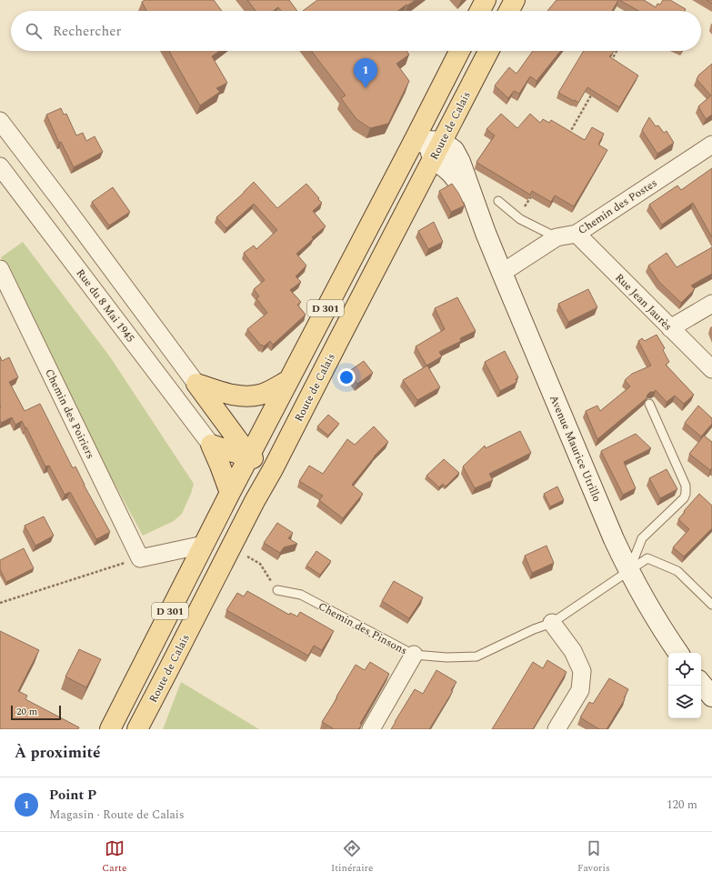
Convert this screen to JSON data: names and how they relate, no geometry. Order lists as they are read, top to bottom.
{
  "streets": {
    "main road": ["Route de Calais", "D 301", "Avenue Maurice Utrillo"],
    "street": [
      "Chemin des Postes",
      "Rue Jean Jaurès",
      "Rue du 8 Mai 1945",
      "Chemin des Poiriers"
    ],
    "lane": ["Chemin des Pinsons"]
  },
  "crossings": [
    ["Route de Calais", "Avenue Maurice Utrillo"],
    ["Chemin des Postes", "Rue Jean Jaurès"],
    ["Chemin des Postes", "Avenue Maurice Utrillo"],
    ["Avenue Maurice Utrillo", "Chemin des Pinsons"]
  ],
  "scale_bar": "20 m",
  "page": {
    "search": "Rechercher",
    "pins": "1",
    "scale": "20 m",
    "heading": "À proximité",
    "list": [
      {
        "mark": "1",
        "name": "Point P",
        "note": "Magasin · Route de Calais",
        "value": "120 m"
      }
    ],
    "nav": ["Carte", "Itinéraire", "Favoris"]
  }
}
